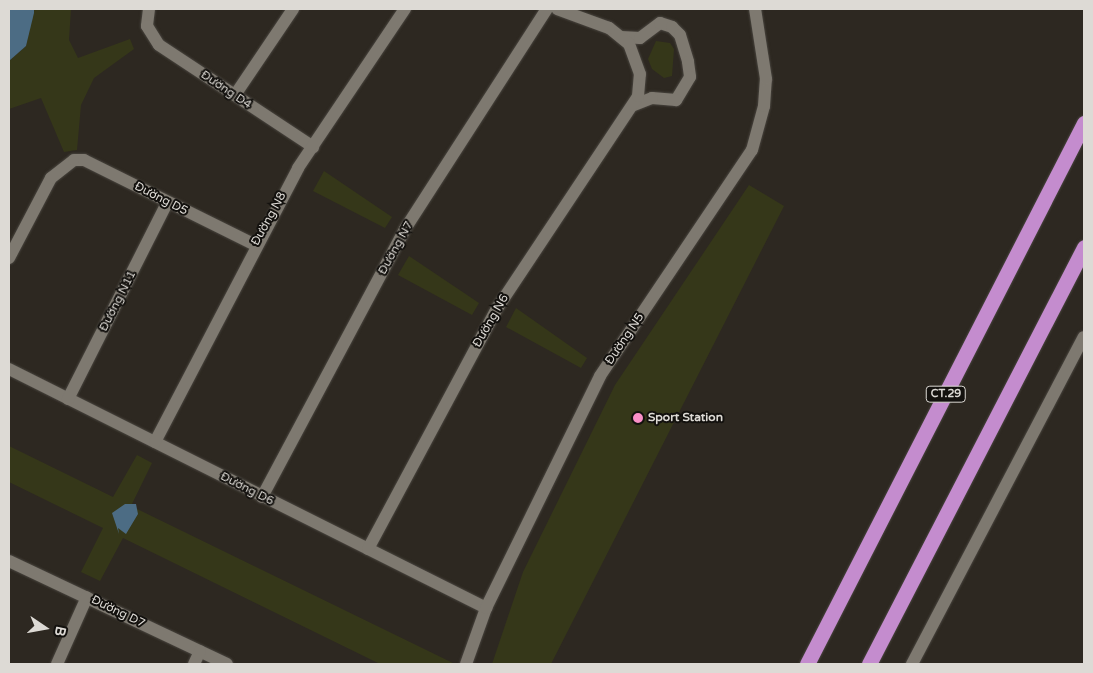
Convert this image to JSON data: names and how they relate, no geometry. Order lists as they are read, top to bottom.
{
  "streets": {
    "highway": ["CT.29"],
    "street": [
      "Đường D4",
      "Đường D5",
      "Đường N8",
      "Đường N7",
      "Đường N11",
      "Đường N6",
      "Đường N5",
      "Đường D6",
      "Đường D7"
    ]
  },
  "crossings": [
    ["Đường D4", "Đường N8"],
    ["Đường D5", "Đường N8"],
    ["Đường D5", "Đường N11"],
    ["Đường N8", "Đường D6"],
    ["Đường N7", "Đường D6"],
    ["Đường N11", "Đường D6"],
    ["Đường N6", "Đường D6"],
    ["Đường N5", "Đường D6"]
  ],
  "places": ["Sport Station"],
  "north": "right"
}
